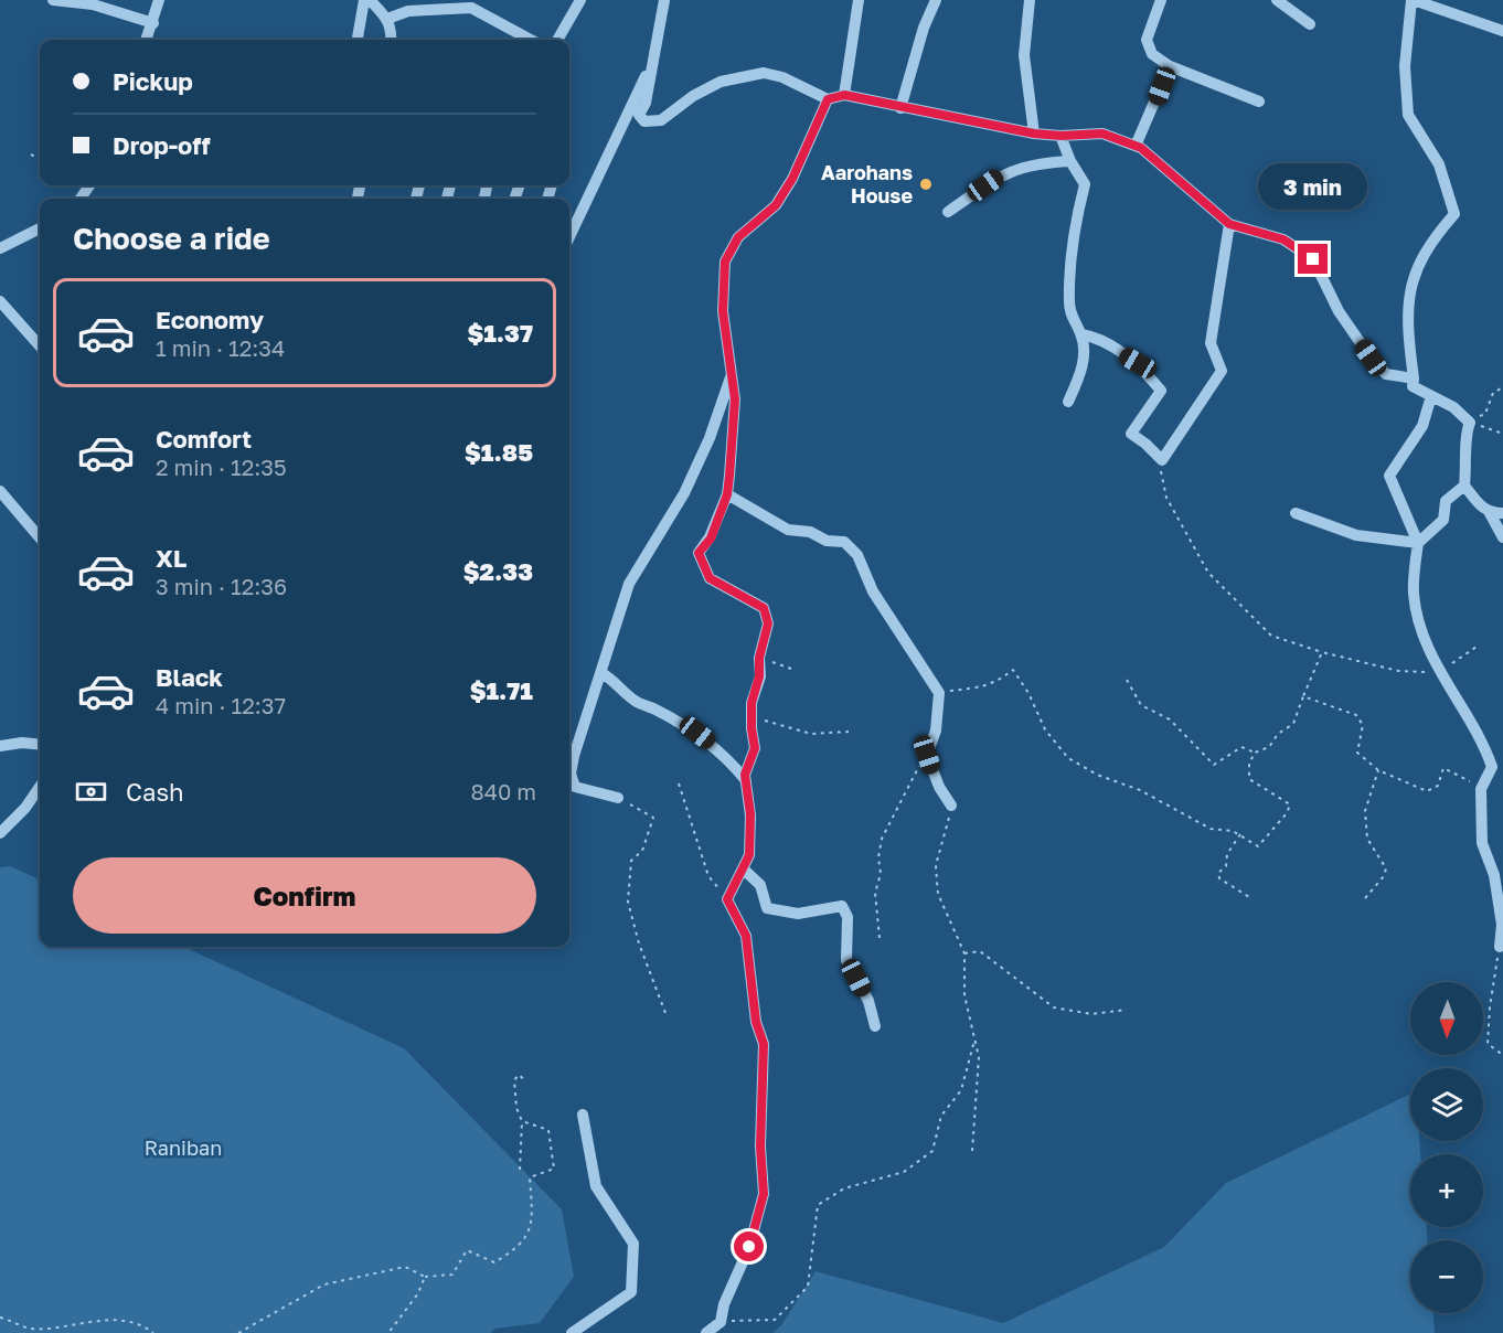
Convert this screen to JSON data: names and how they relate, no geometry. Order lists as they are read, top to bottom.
{
  "parks": ["Raniban"],
  "places": ["Aarohans House"],
  "north": "bottom",
  "page": {
    "banner": ["Pickup", "Drop-off"],
    "bubble": "3 min",
    "heading": "Choose a ride",
    "list": [
      {
        "name": "Economy",
        "note": "1 min · 12:34",
        "value": "$1.37"
      },
      {
        "name": "Comfort",
        "note": "2 min · 12:35",
        "value": "$1.85"
      },
      {
        "name": "XL",
        "note": "3 min · 12:36",
        "value": "$2.33"
      },
      {
        "name": "Black",
        "note": "4 min · 12:37",
        "value": "$1.71"
      }
    ],
    "pay": ["Cash", "840 m"],
    "buttons": "Confirm",
    "map_buttons": ["+", "−"]
  }
}
